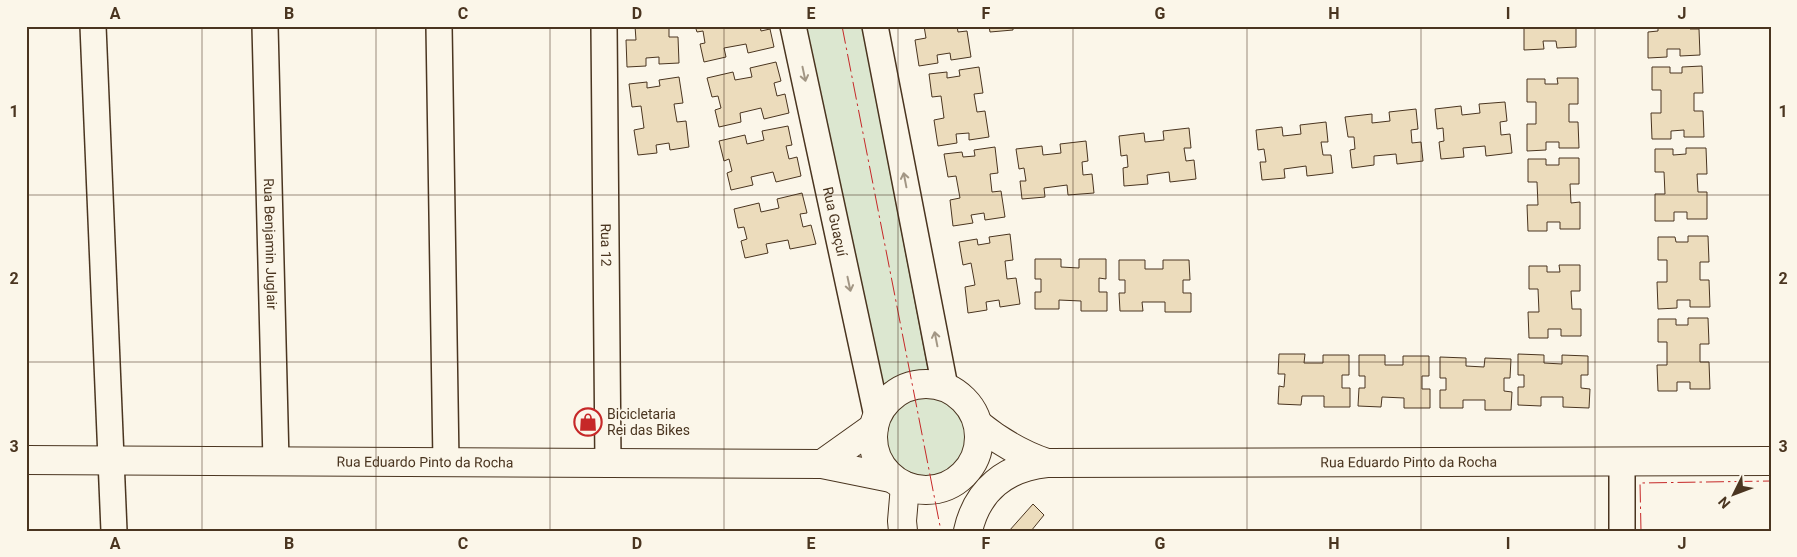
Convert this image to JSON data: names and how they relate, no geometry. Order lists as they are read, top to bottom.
{
  "streets": {
    "main road": ["Rua Eduardo Pinto da Rocha"],
    "street": ["Rua Guaçuí", "Rua Benjamin Juglair", "Rua 12"]
  },
  "crossings": [
    ["Rua Guaçuí", "Rua Eduardo Pinto da Rocha"],
    ["Rua Benjamin Juglair", "Rua Eduardo Pinto da Rocha"],
    ["Rua 12", "Rua Eduardo Pinto da Rocha"]
  ],
  "places": {
    "shop": ["Bicicletaria Rei das Bikes"]
  },
  "north": "bottom left",
  "grid": {
    "columns": [
      "A",
      "B",
      "C",
      "D",
      "E",
      "F",
      "G",
      "H",
      "I",
      "J"
    ],
    "rows": ["1", "2", "3"]
  }
}
